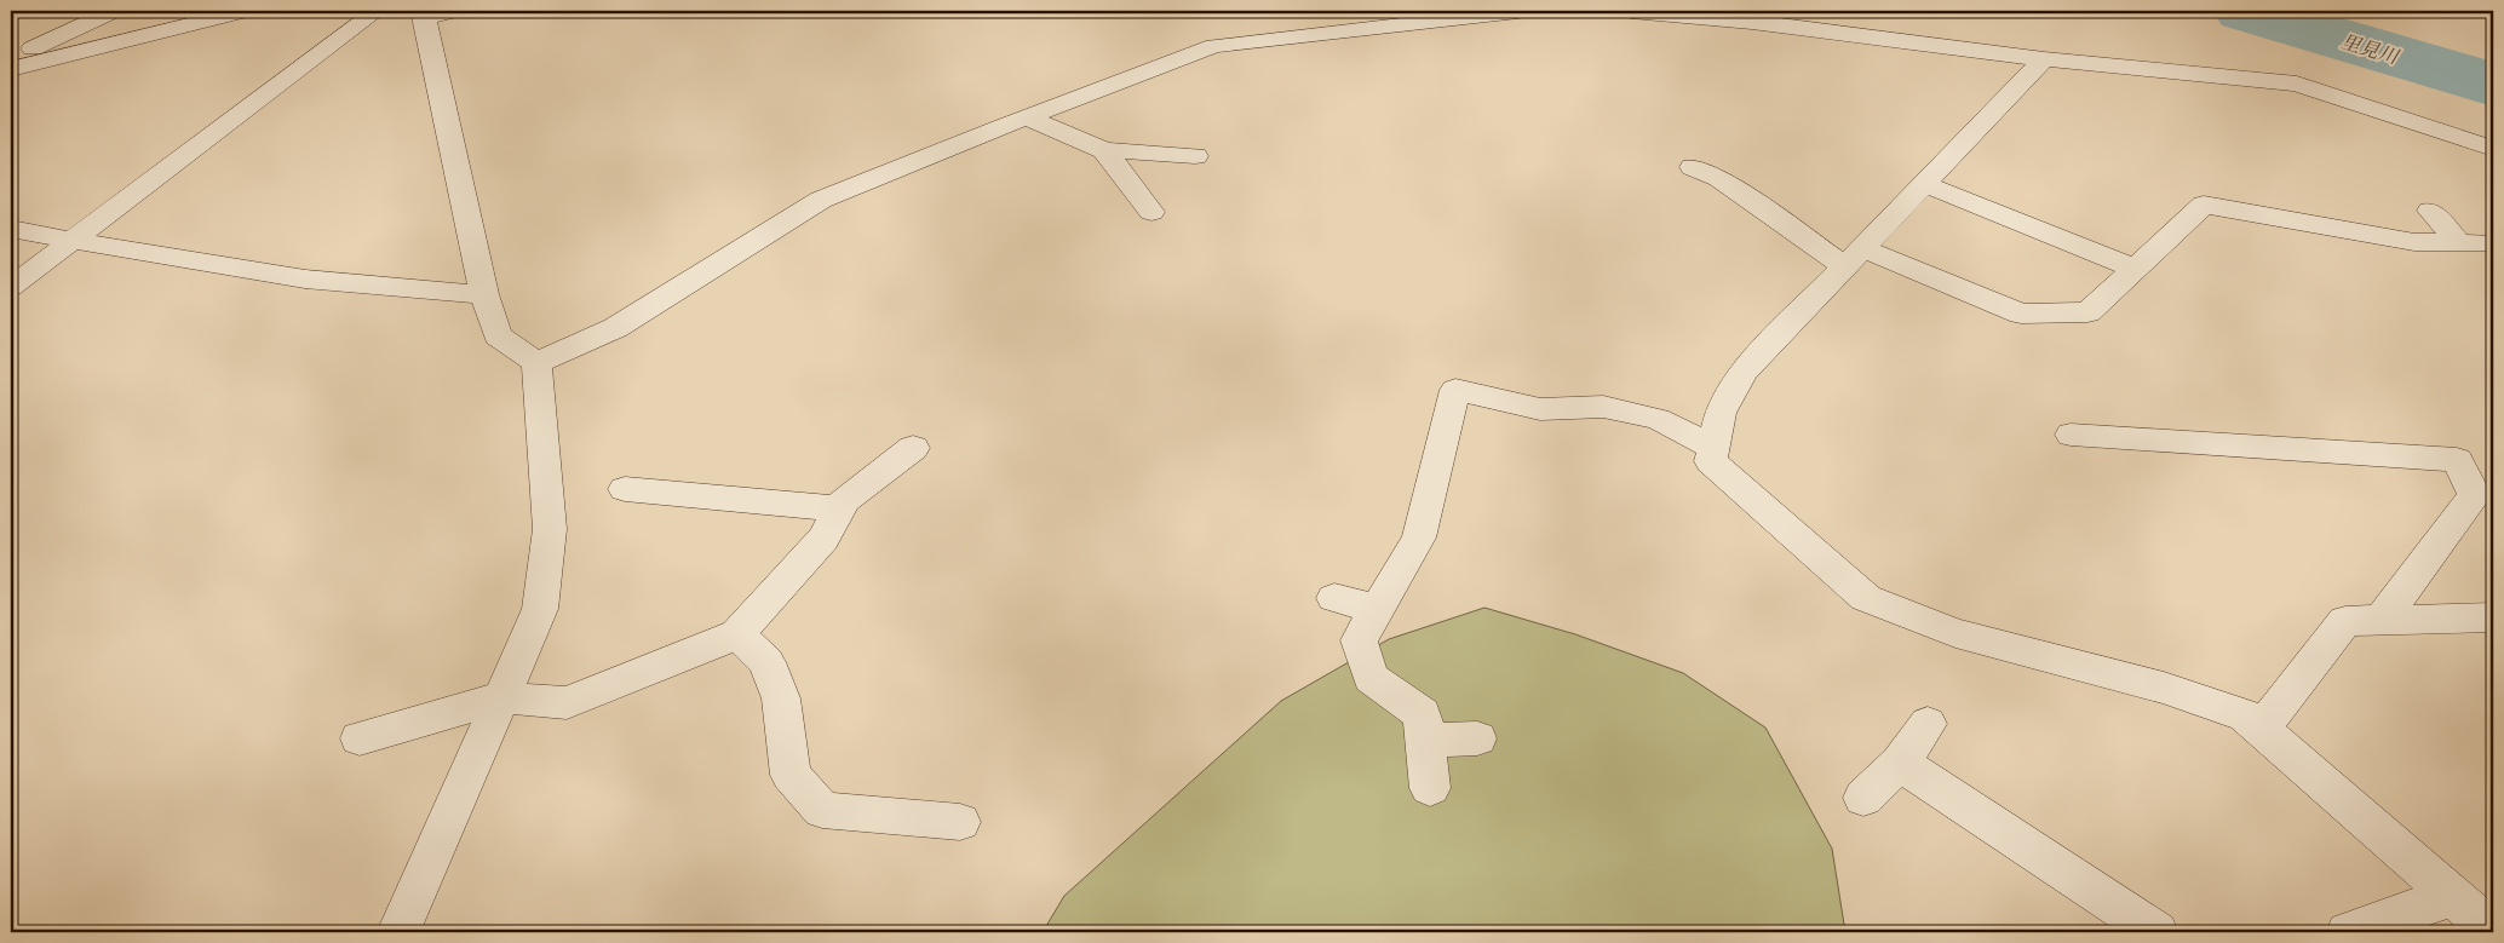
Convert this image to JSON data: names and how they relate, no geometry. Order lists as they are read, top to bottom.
{
  "water": ["里見川"]
}
